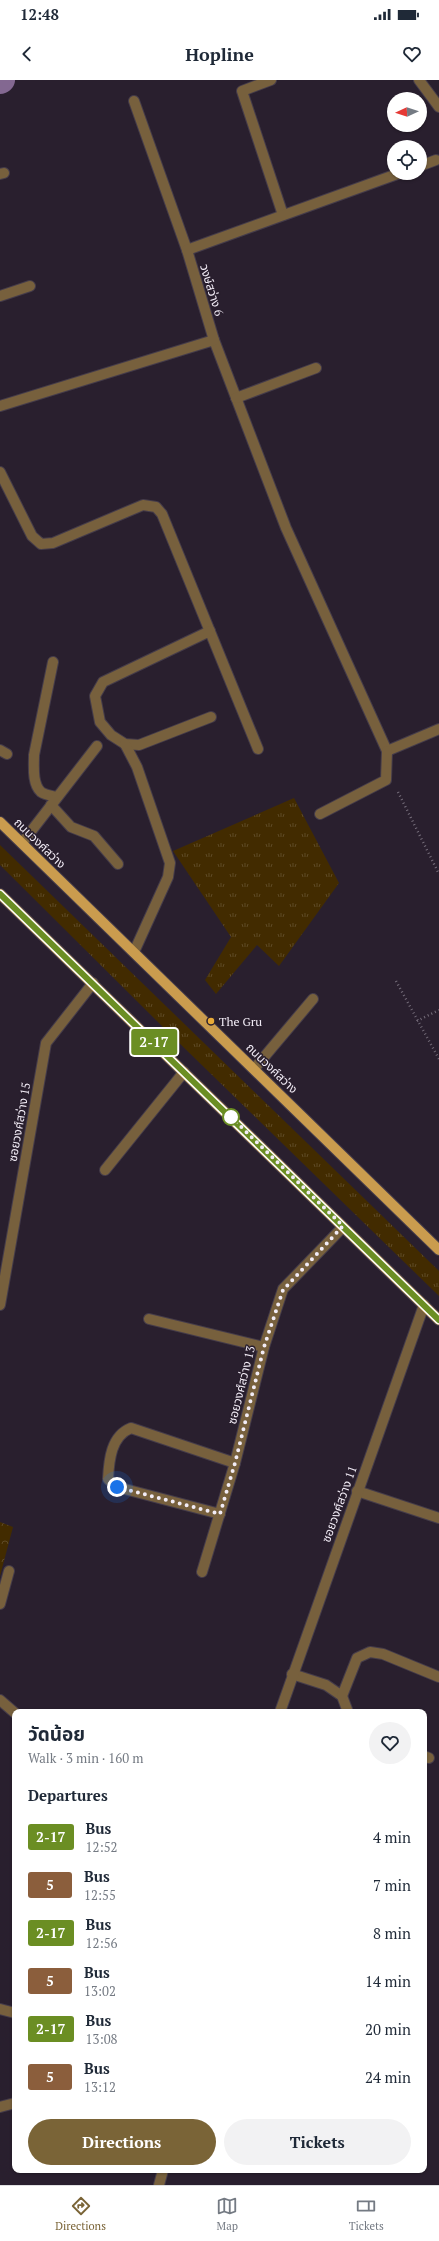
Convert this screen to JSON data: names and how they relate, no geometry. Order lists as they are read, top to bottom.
{
  "streets": {
    "main road": ["ถนนวงศ์สว่าง"],
    "street": [
      "วงษ์สว่าง 6",
      "ซอยวงศ์สว่าง 15",
      "ซอยวงศ์สว่าง 13",
      "ซอยวงศ์สว่าง 11"
    ]
  },
  "places": ["The Gru"],
  "lines": ["bus line 2-17"],
  "north": "left",
  "page": {
    "status": "12:48",
    "header": "Hopline",
    "on_map": "2-17",
    "heading": [
      ["วัดน้อย", "Walk · 3 min · 160 m"],
      "Departures"
    ],
    "list": [
      {
        "mark": "2-17",
        "name": "Bus",
        "note": "12:52",
        "value": "4 min"
      },
      {
        "mark": "5",
        "name": "Bus",
        "note": "12:55",
        "value": "7 min"
      },
      {
        "mark": "2-17",
        "name": "Bus",
        "note": "12:56",
        "value": "8 min"
      },
      {
        "mark": "5",
        "name": "Bus",
        "note": "13:02",
        "value": "14 min"
      },
      {
        "mark": "2-17",
        "name": "Bus",
        "note": "13:08",
        "value": "20 min"
      },
      {
        "mark": "5",
        "name": "Bus",
        "note": "13:12",
        "value": "24 min"
      }
    ],
    "buttons": ["Directions", "Tickets"],
    "tabs": ["Directions", "Map", "Tickets"]
  }
}
